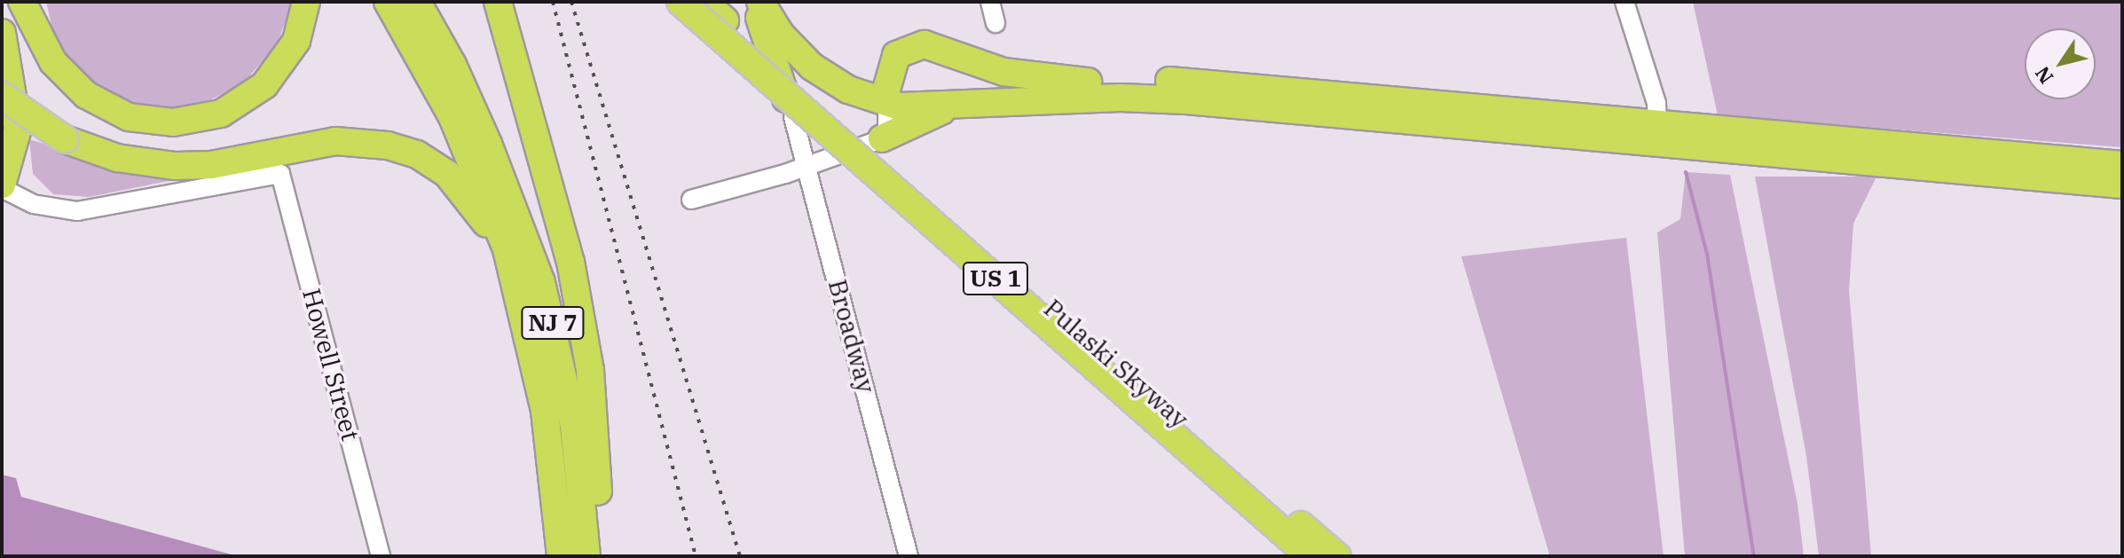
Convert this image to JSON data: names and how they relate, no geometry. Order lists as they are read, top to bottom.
{
  "streets": {
    "highway": ["US 1", "NJ 7", "Pulaski Skyway"],
    "street": ["Broadway", "Howell Street"]
  },
  "north": "bottom left"
}
